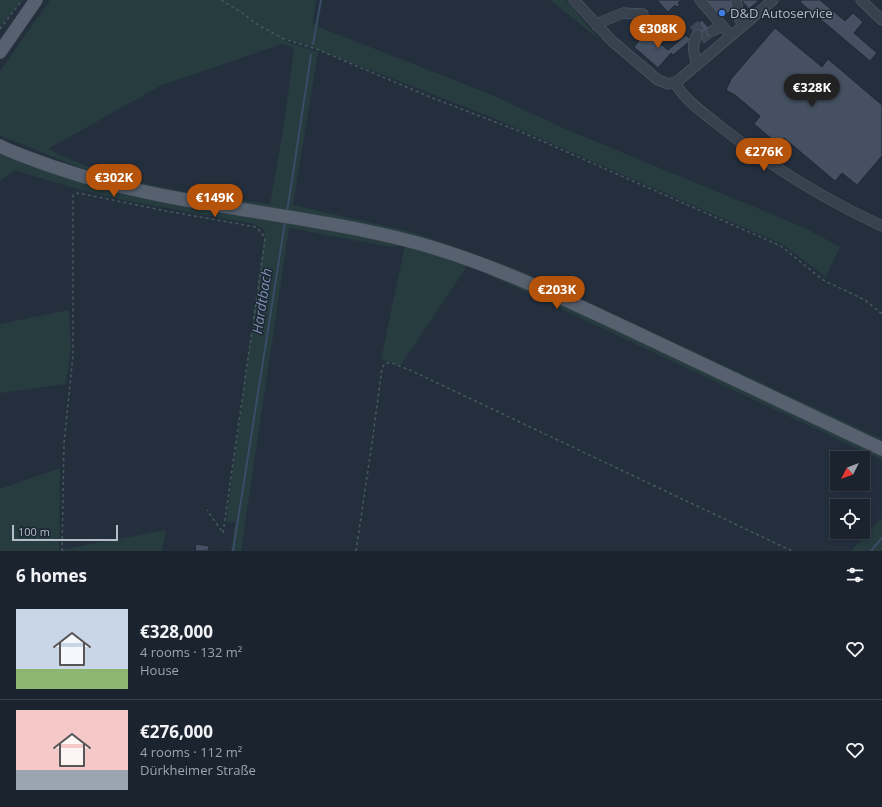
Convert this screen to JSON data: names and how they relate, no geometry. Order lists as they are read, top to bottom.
{
  "water": ["Hardtbach"],
  "places": ["D&D Autoservice"],
  "scale_bar": "100 m",
  "north": "bottom left",
  "page": {
    "price": [
      "€308K",
      "€328K",
      "€276K",
      "€302K",
      "€149K",
      "€203K"
    ],
    "scale": "100 m",
    "heading": "6 homes",
    "list": [
      {
        "name": "€328,000",
        "note": "4 rooms · 132 m² · House"
      },
      {
        "name": "€276,000",
        "note": "4 rooms · 112 m² · Dürkheimer Straße"
      }
    ]
  }
}
